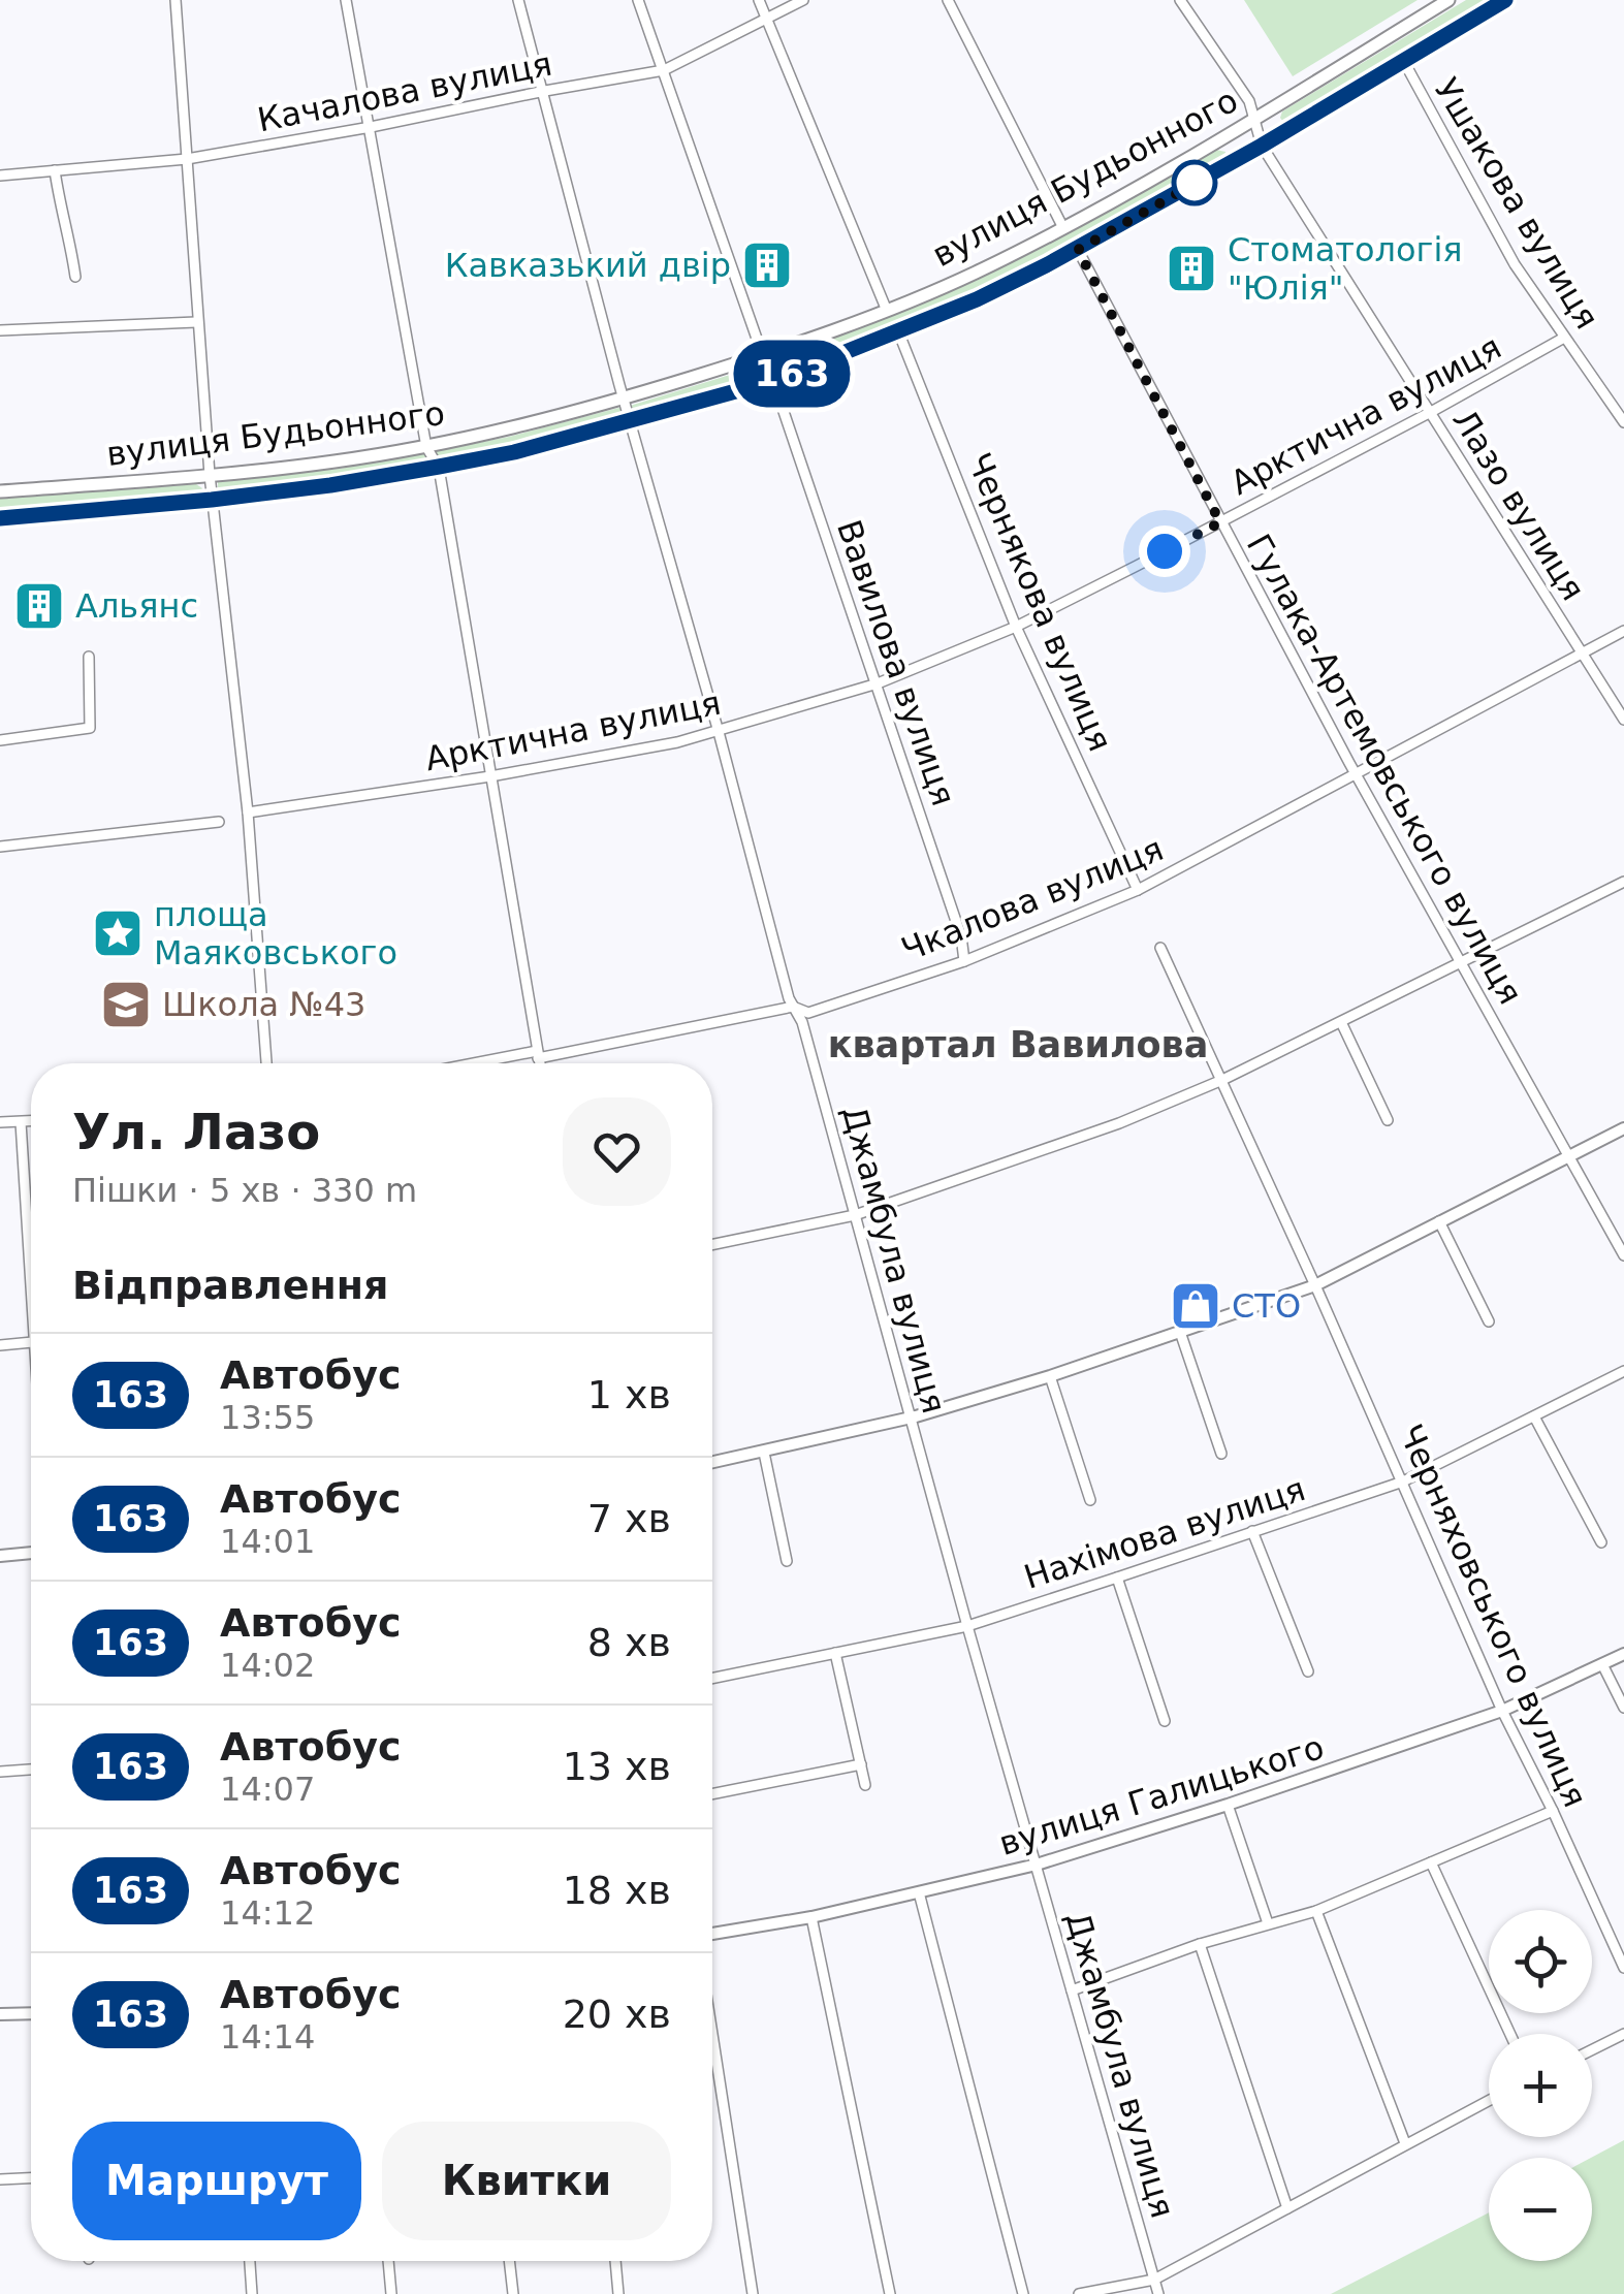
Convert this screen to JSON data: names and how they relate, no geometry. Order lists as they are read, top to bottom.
{
  "streets": {
    "main road": ["вулиця Будьонного"],
    "street": [
      "Качалова вулиця",
      "Ушакова вулиця",
      "Арктична вулиця",
      "Лазо вулиця",
      "Чернякова вулиця",
      "Вавилова вулиця",
      "Гулака-Артемовського вулиця",
      "Чкалова вулиця",
      "Джамбула вулиця",
      "Нахімова вулиця",
      "Черняховського вулиця",
      "вулиця Галицького"
    ]
  },
  "crossings": [
    ["Качалова вулиця", "Джамбула вулиця"],
    ["вулиця Будьонного", "Ушакова вулиця"],
    ["вулиця Будьонного", "Лазо вулиця"],
    ["вулиця Будьонного", "Чернякова вулиця"],
    ["вулиця Будьонного", "Вавилова вулиця"],
    ["вулиця Будьонного", "Гулака-Артемовського вулиця"],
    ["вулиця Будьонного", "Джамбула вулиця"],
    ["Ушакова вулиця", "Арктична вулиця"],
    ["Арктична вулиця", "Лазо вулиця"],
    ["Арктична вулиця", "Чернякова вулиця"],
    ["Арктична вулиця", "Вавилова вулиця"],
    ["Арктична вулиця", "Гулака-Артемовського вулиця"],
    ["Арктична вулиця", "Джамбула вулиця"],
    ["Лазо вулиця", "Чкалова вулиця"],
    ["Чернякова вулиця", "Чкалова вулиця"],
    ["Вавилова вулиця", "Чкалова вулиця"],
    ["Гулака-Артемовського вулиця", "Чкалова вулиця"],
    ["Чкалова вулиця", "Джамбула вулиця"],
    ["Джамбула вулиця", "Нахімова вулиця"],
    ["Джамбула вулиця", "вулиця Галицького"],
    ["Нахімова вулиця", "Черняховського вулиця"],
    ["Черняховського вулиця", "вулиця Галицького"]
  ],
  "districts": ["квартал Вавилова"],
  "places": {
    "building": ["Кавказький двір", "Стоматологія \"Юлія\"", "Альянс"],
    "place": ["площа Маяковського"],
    "school or university": ["Школа №43"],
    "shop": ["СТО"]
  },
  "lines": ["bus line 163"],
  "page": {
    "on_map": "163",
    "heading": [
      ["Ул. Лазо", "Пішки · 5 хв · 330 m"],
      "Відправлення"
    ],
    "list": [
      {
        "mark": "163",
        "name": "Автобус",
        "note": "13:55",
        "value": "1 хв"
      },
      {
        "mark": "163",
        "name": "Автобус",
        "note": "14:01",
        "value": "7 хв"
      },
      {
        "mark": "163",
        "name": "Автобус",
        "note": "14:02",
        "value": "8 хв"
      },
      {
        "mark": "163",
        "name": "Автобус",
        "note": "14:07",
        "value": "13 хв"
      },
      {
        "mark": "163",
        "name": "Автобус",
        "note": "14:12",
        "value": "18 хв"
      },
      {
        "mark": "163",
        "name": "Автобус",
        "note": "14:14",
        "value": "20 хв"
      }
    ],
    "map_buttons": ["+", "−"],
    "buttons": ["Маршрут", "Квитки"]
  }
}
